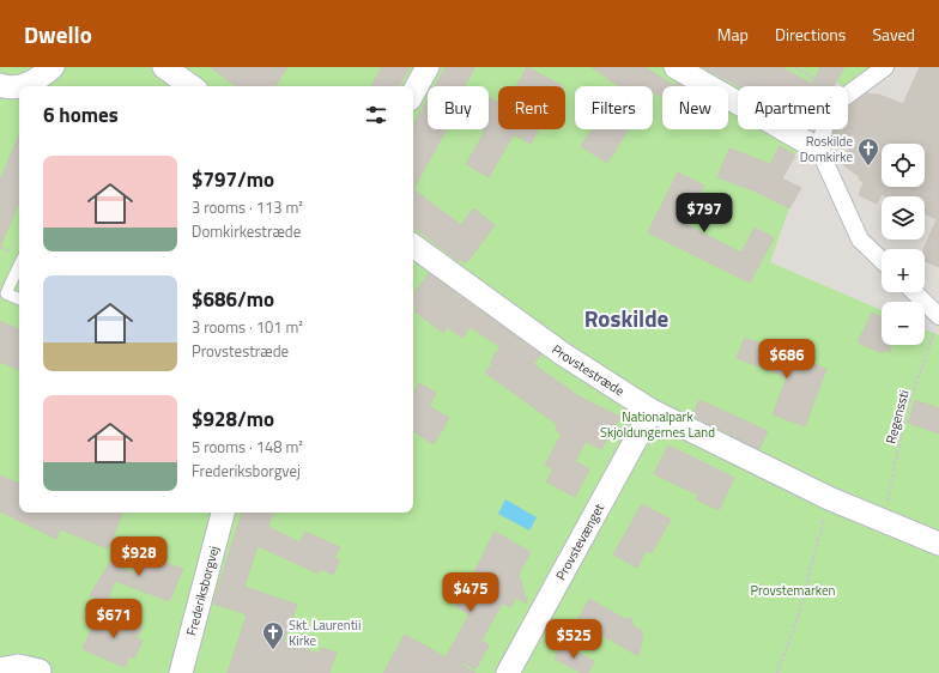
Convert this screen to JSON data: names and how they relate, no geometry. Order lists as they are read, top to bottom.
{
  "streets": {
    "street": ["Provstestræde", "Provstevænget", "Frederiksborgvej"],
    "path": ["Regenssti"]
  },
  "crossings": [
    ["Provstestræde", "Regenssti"],
    ["Provstestræde", "Provstevænget"]
  ],
  "districts": ["Roskilde"],
  "parks": ["Nationalpark Skjoldungernes Land", "Provstemarken"],
  "places": {
    "church": ["Roskilde Domkirke", "Skt. Laurentii Kirke"]
  },
  "page": {
    "header": "Dwello",
    "nav": ["Map", "Directions", "Saved"],
    "chip": [
      "Buy",
      "Rent",
      "Filters",
      "New",
      "Apartment"
    ],
    "heading": "6 homes",
    "map_buttons": ["+", "−"],
    "list": [
      {
        "name": "$797/mo",
        "note": "3 rooms · 113 m² · Domkirkestræde"
      },
      {
        "name": "$686/mo",
        "note": "3 rooms · 101 m² · Provstestræde"
      },
      {
        "name": "$928/mo",
        "note": "5 rooms · 148 m² · Frederiksborgvej"
      }
    ],
    "price": [
      "$797",
      "$686",
      "$928",
      "$475",
      "$671",
      "$525"
    ]
  }
}
